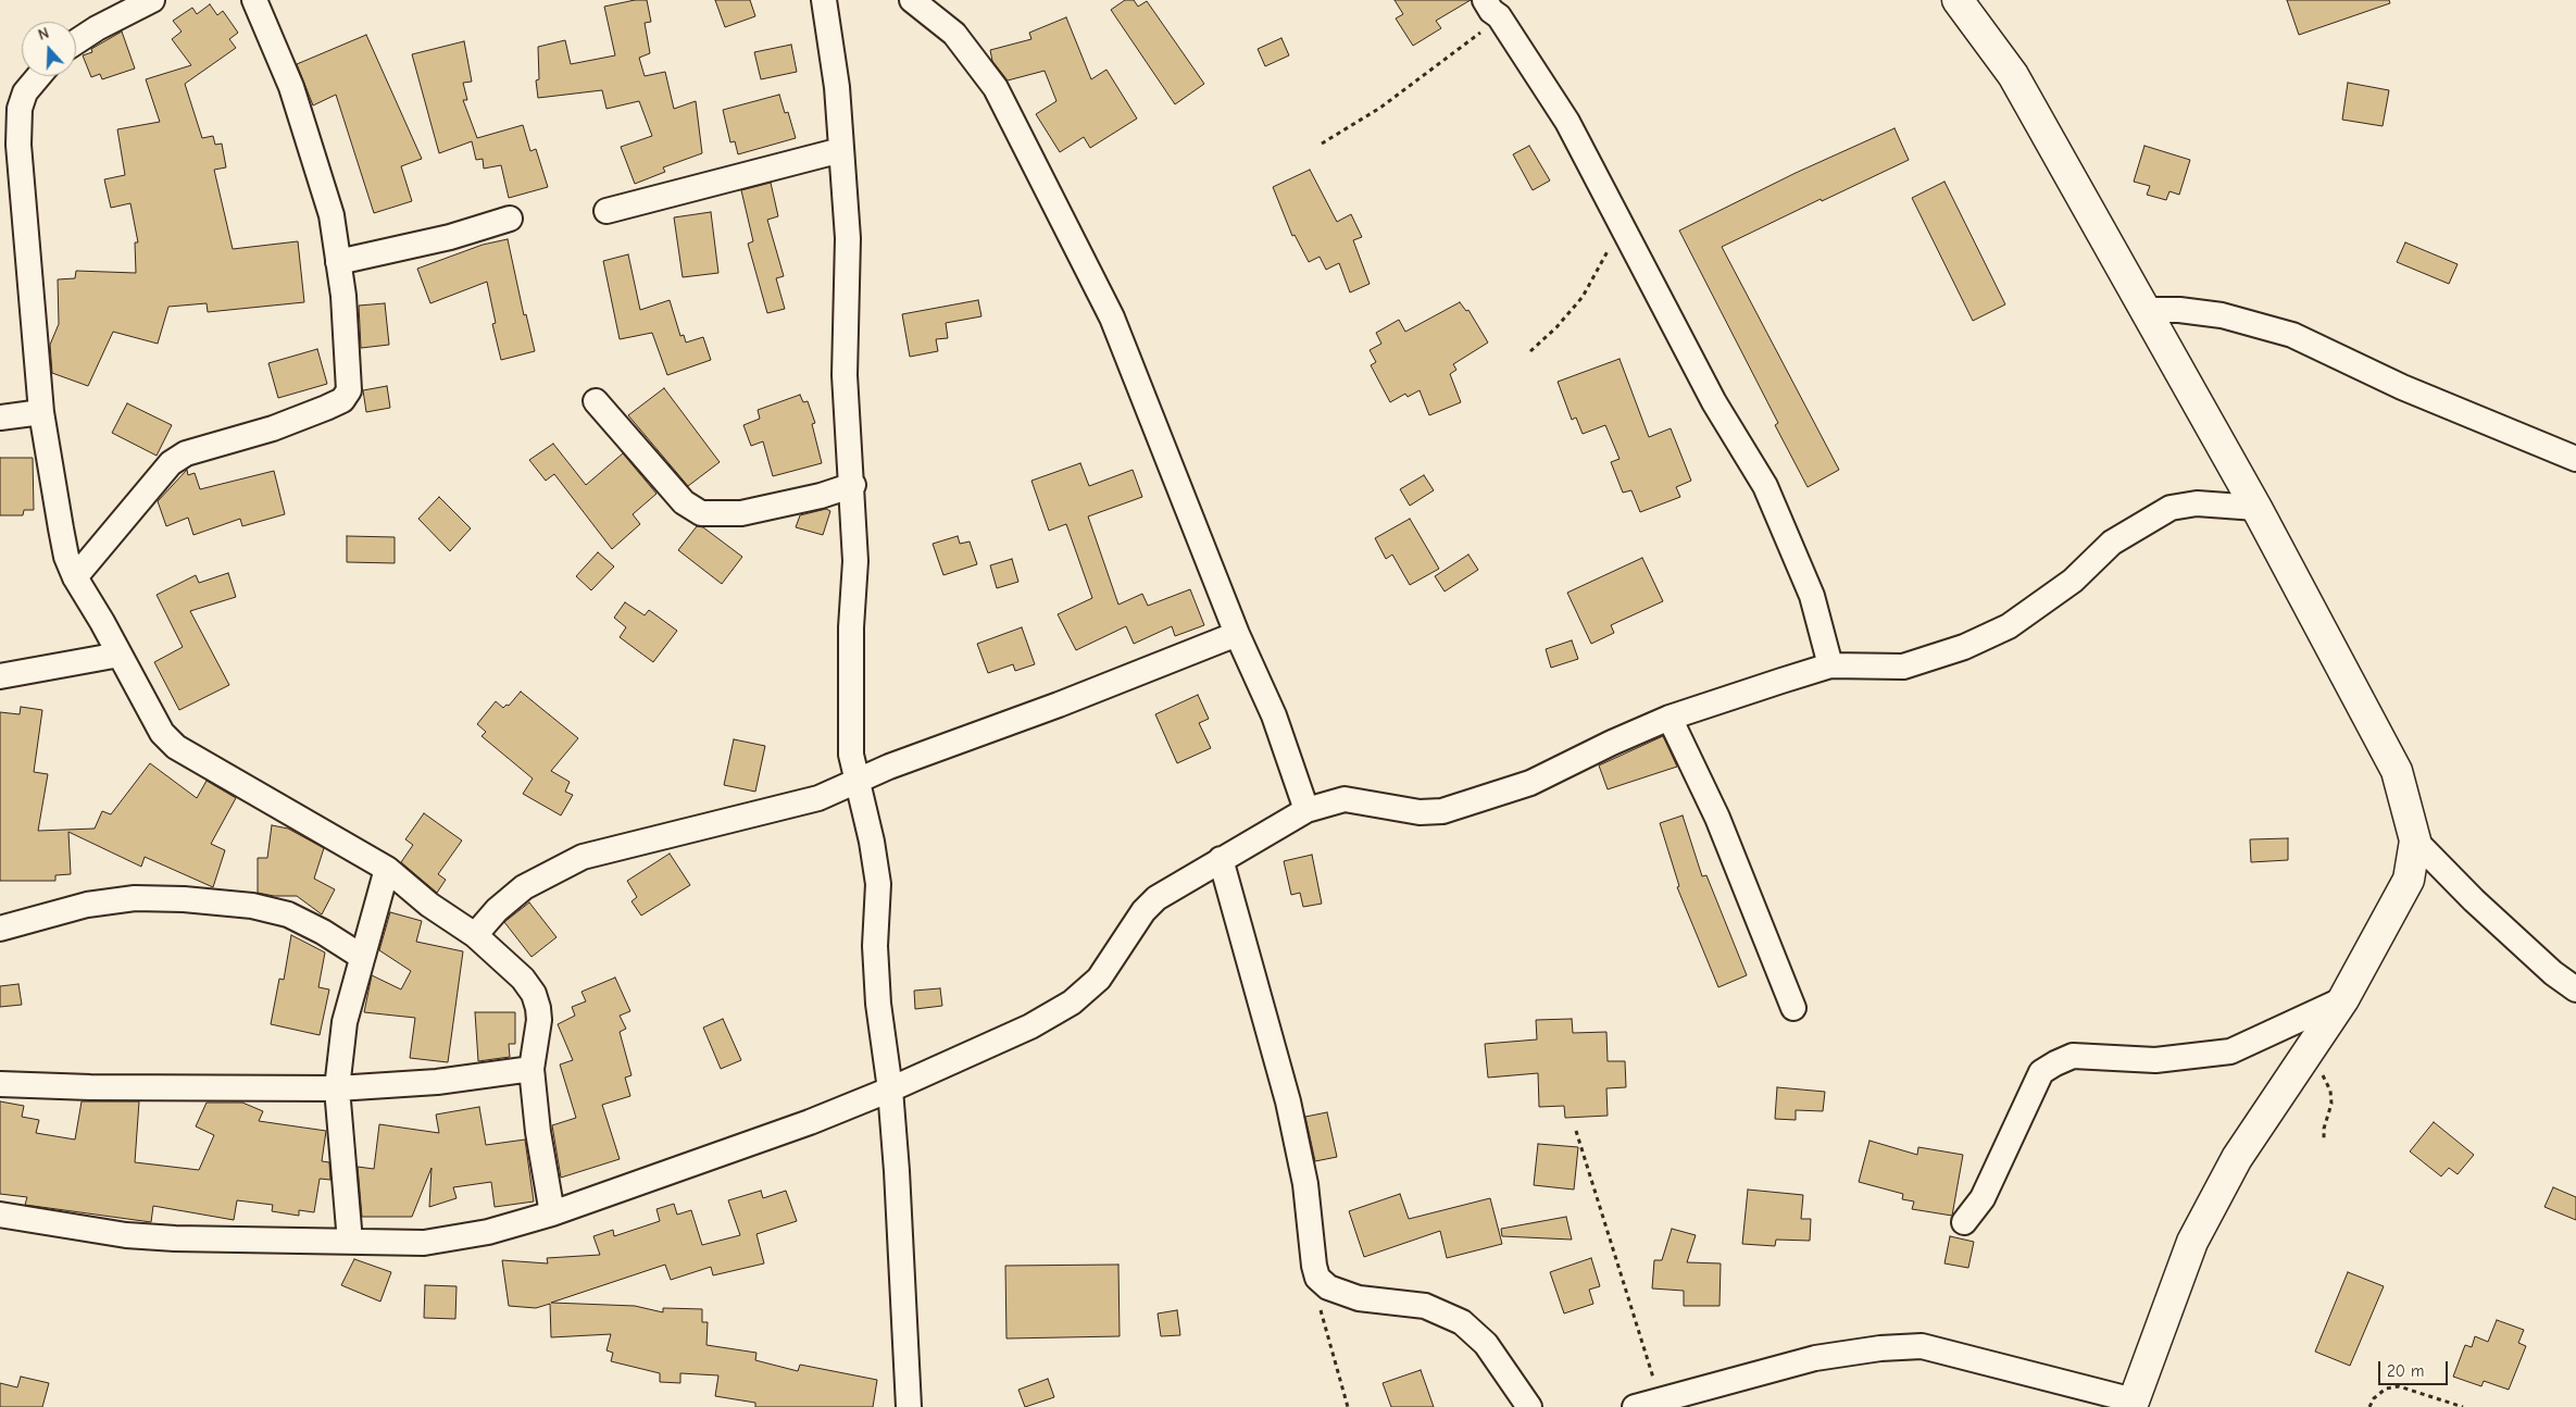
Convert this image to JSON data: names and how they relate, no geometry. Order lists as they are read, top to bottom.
{
  "scale_bar": "20 m",
  "north": "top"
}
